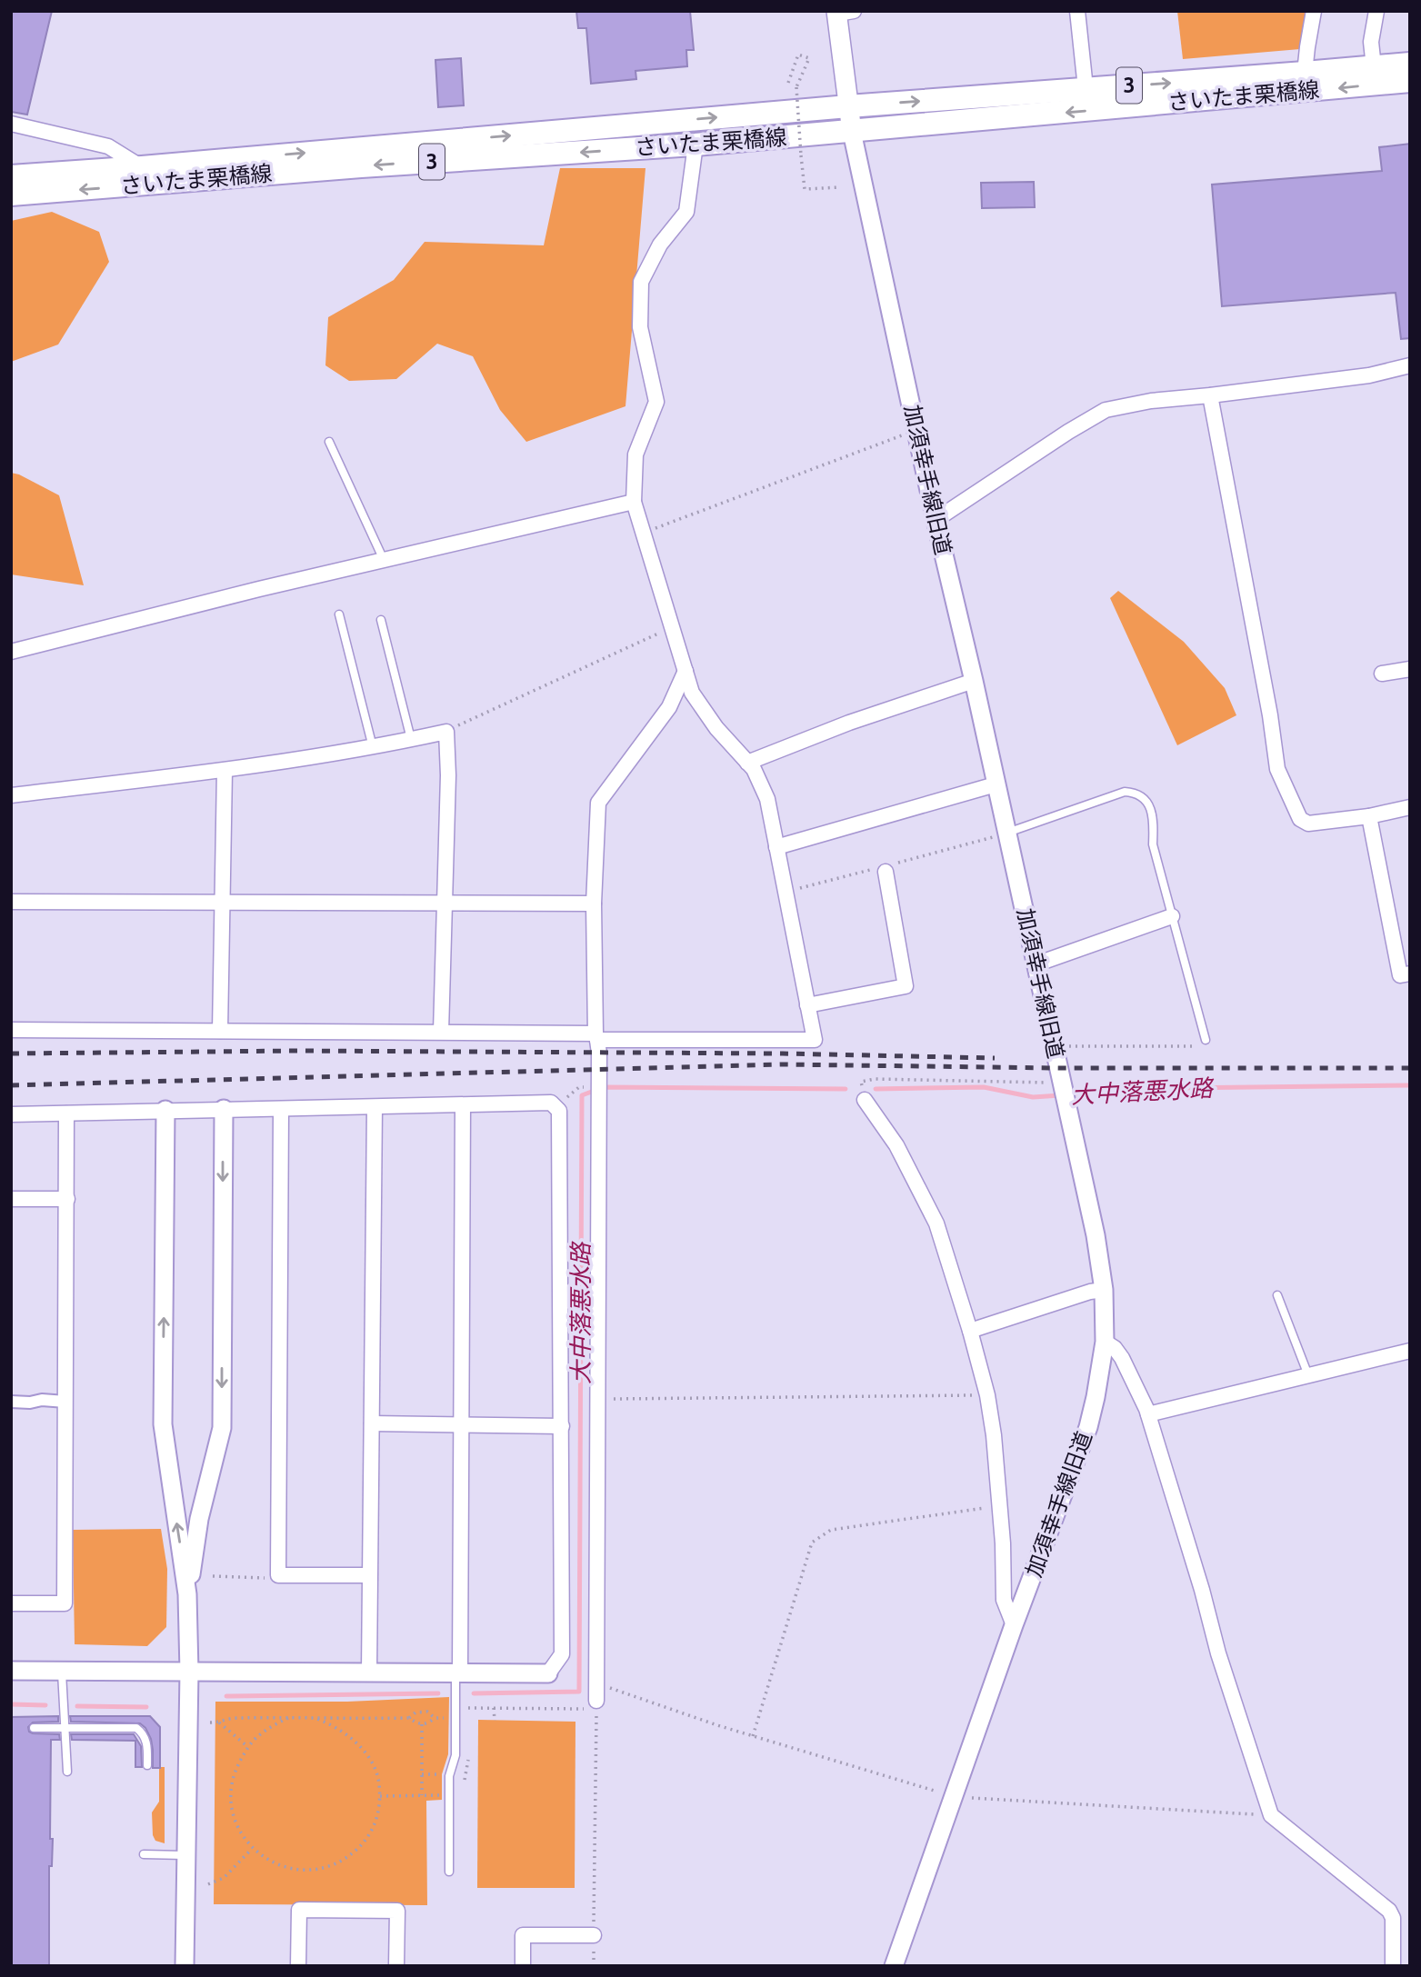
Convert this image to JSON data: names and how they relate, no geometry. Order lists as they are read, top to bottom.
{
  "streets": {
    "main road": ["3", "さいたま栗橋線"],
    "street": ["加須幸手線旧道"]
  },
  "crossings": [
    ["さいたま栗橋線", "加須幸手線旧道"]
  ],
  "water": ["大中落悪水路"]
}
